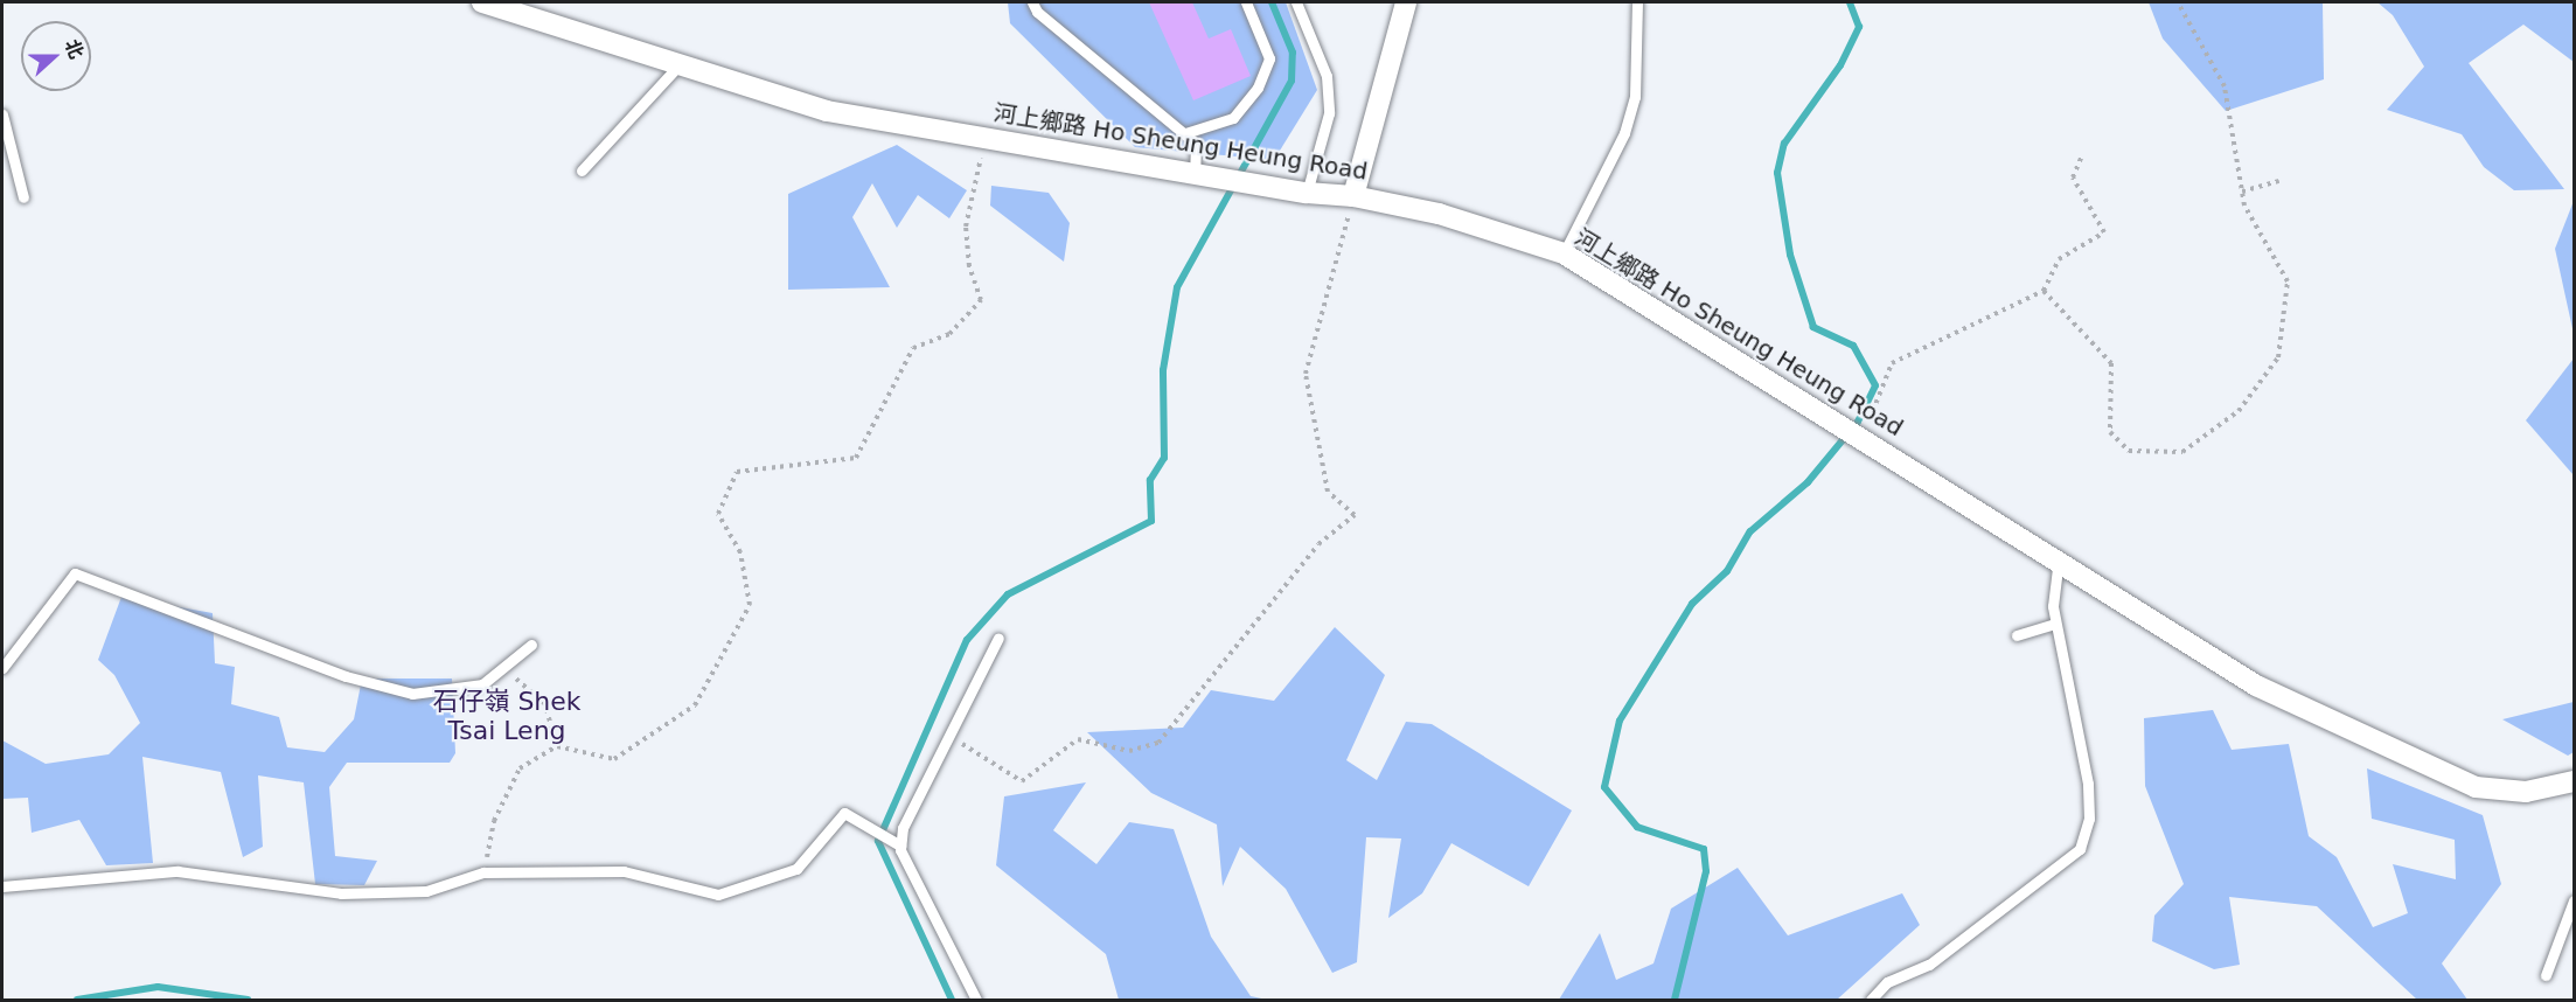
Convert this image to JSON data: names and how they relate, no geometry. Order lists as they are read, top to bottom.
{
  "streets": {
    "street": ["河上鄉路 Ho Sheung Heung Road"]
  },
  "districts": ["石仔嶺 Shek Tsai Leng"],
  "north": "right"
}
